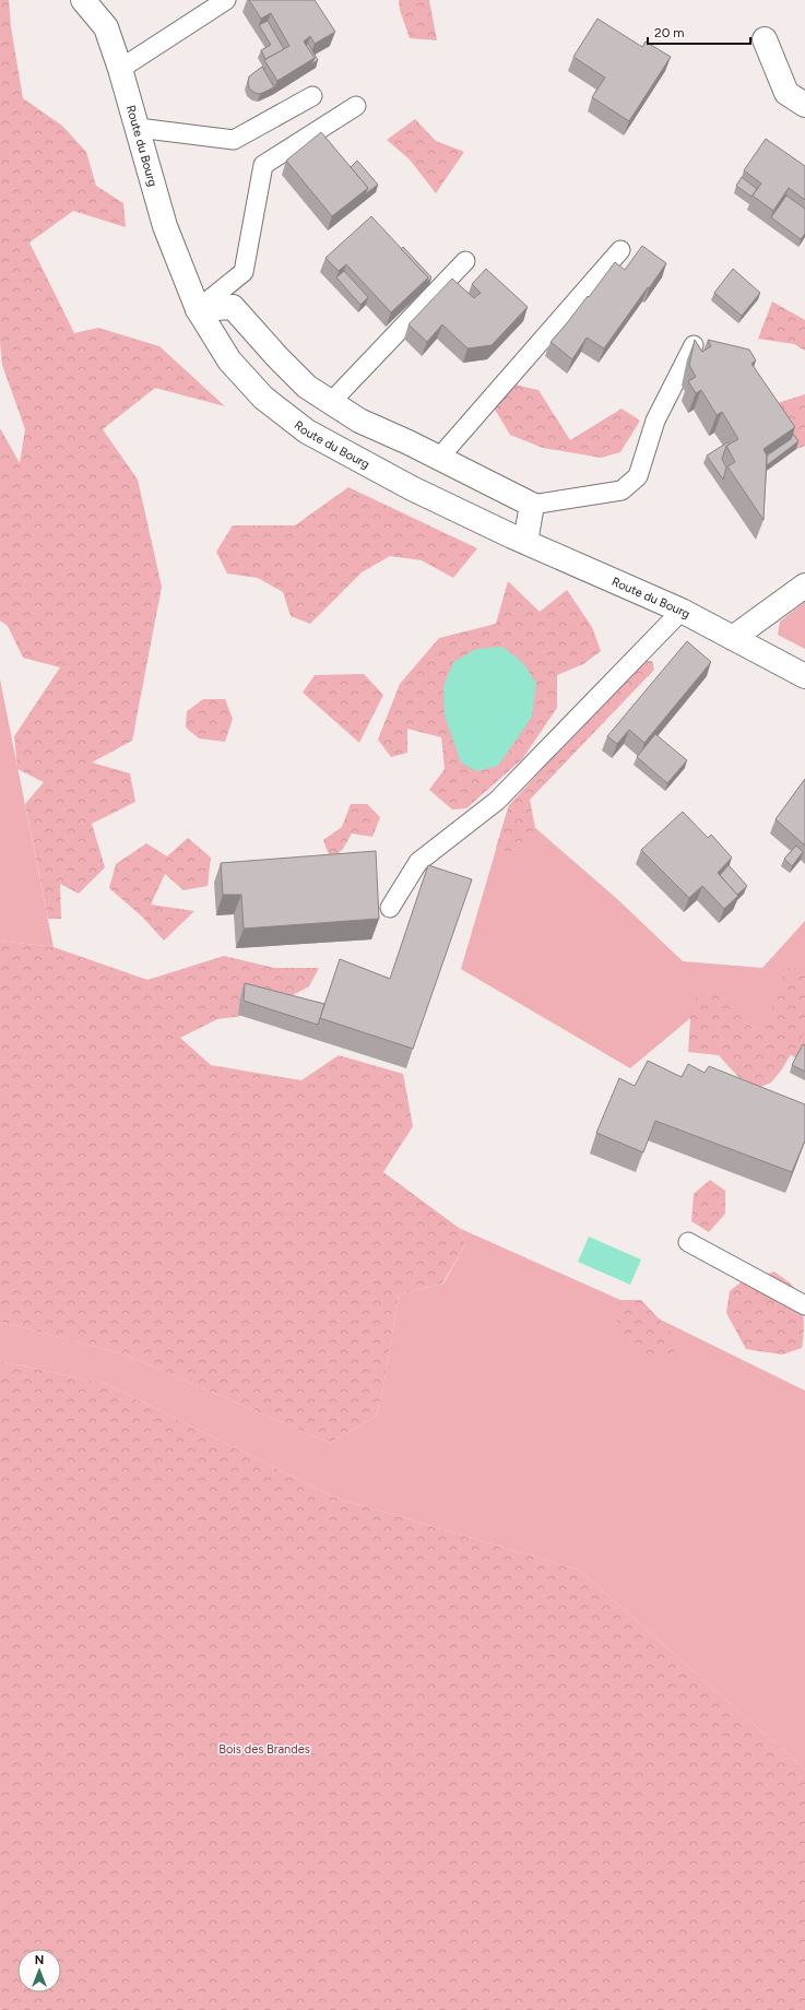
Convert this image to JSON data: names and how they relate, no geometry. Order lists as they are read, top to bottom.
{
  "streets": {
    "street": ["Route du Bourg"]
  },
  "parks": ["Bois des Brandes"],
  "scale_bar": "20 m",
  "north": "top"
}
